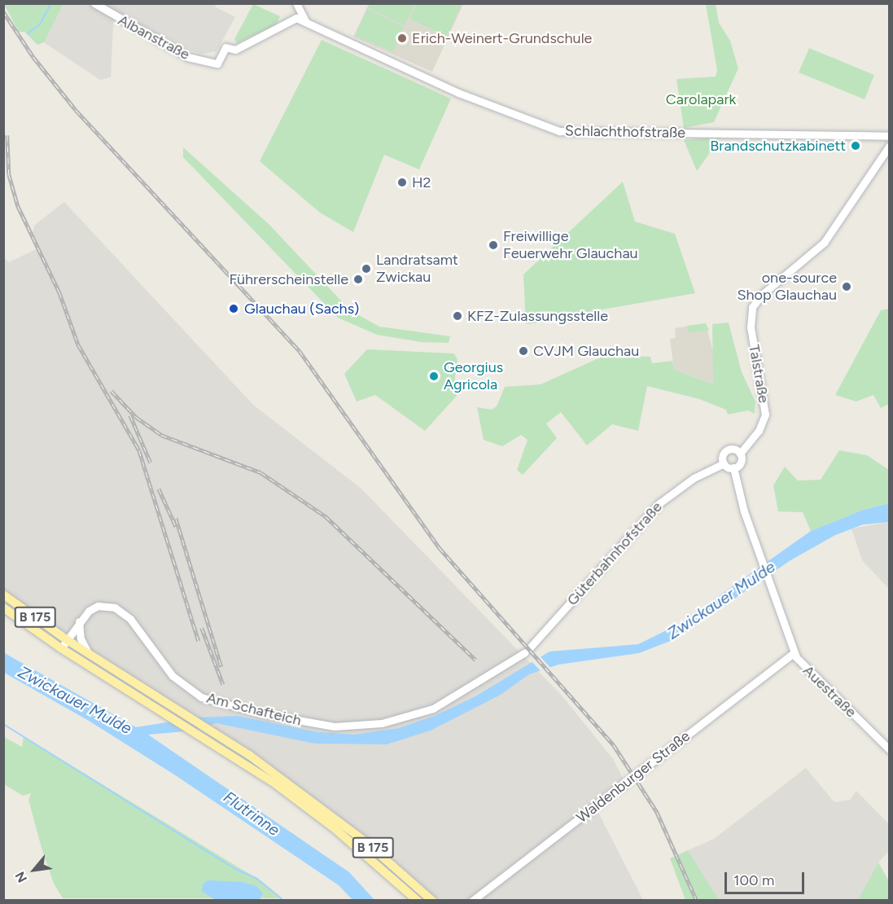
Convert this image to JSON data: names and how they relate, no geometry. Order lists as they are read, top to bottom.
{
  "streets": {
    "main road": ["B 175"],
    "street": [
      "Albanstraße",
      "Schlachthofstraße",
      "Talstraße",
      "Güterbahnhofstraße",
      "Auestraße",
      "Am Schafteich",
      "Waldenburger Straße"
    ]
  },
  "crossings": [
    ["Albanstraße", "Schlachthofstraße"],
    ["Talstraße", "Güterbahnhofstraße"],
    ["Talstraße", "Auestraße"],
    ["Güterbahnhofstraße", "Auestraße"],
    ["Güterbahnhofstraße", "Am Schafteich"],
    ["B 175", "Am Schafteich"],
    ["Auestraße", "Waldenburger Straße"]
  ],
  "water": ["Zwickauer Mulde", "Flutrinne"],
  "parks": ["Carolapark"],
  "places": [
    "Erich-Weinert-Grundschule",
    "Brandschutzkabinett",
    "H2",
    "Freiwillige Feuerwehr Glauchau",
    "Landratsamt Zwickau",
    "Führerscheinstelle",
    "one-source Shop Glauchau",
    "Glauchau (Sachs)",
    "KFZ-Zulassungsstelle",
    "CVJM Glauchau",
    "Georgius Agricola"
  ],
  "scale_bar": "100 m",
  "north": "bottom left"
}
